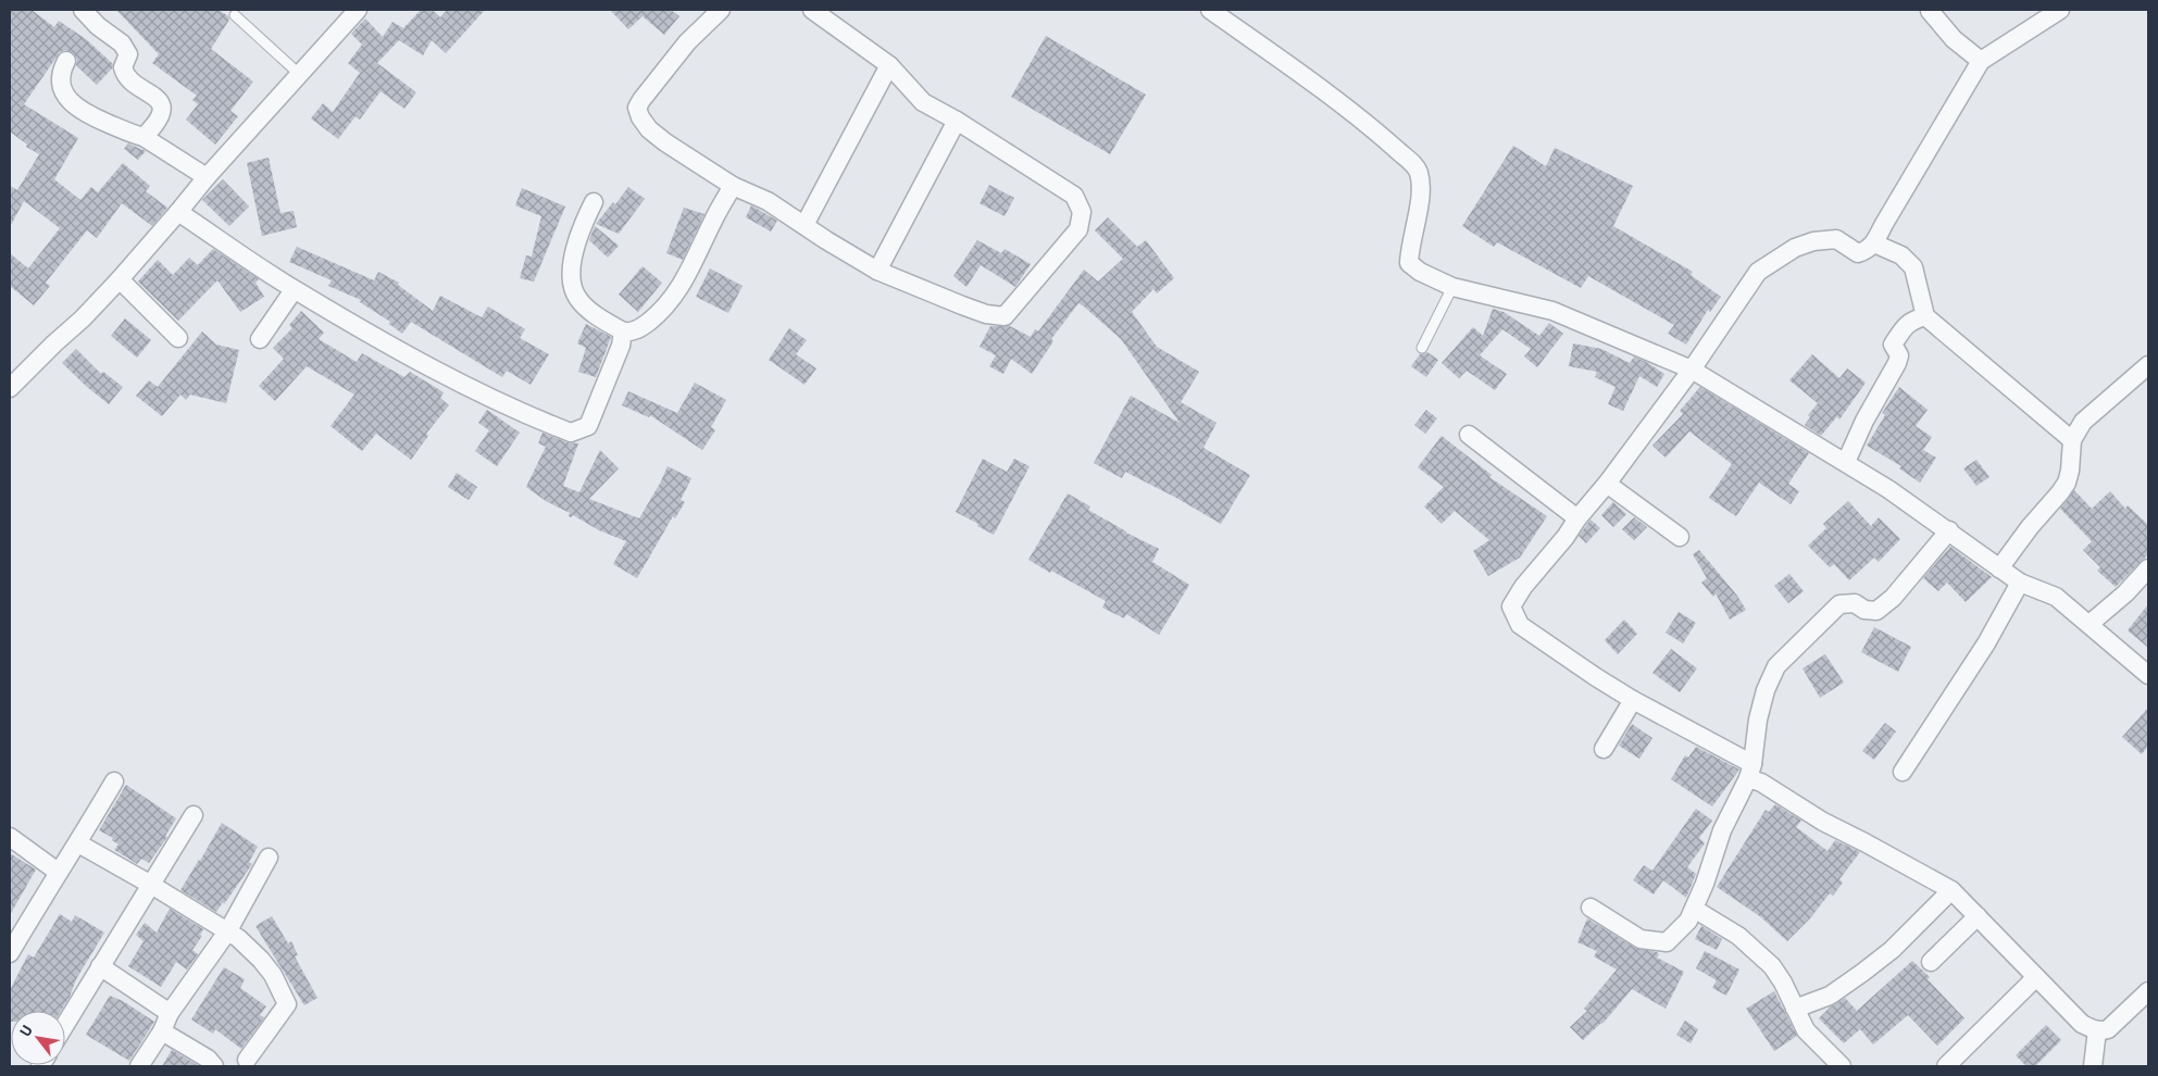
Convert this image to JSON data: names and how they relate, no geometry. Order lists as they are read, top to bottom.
{
  "north": "top left"
}
